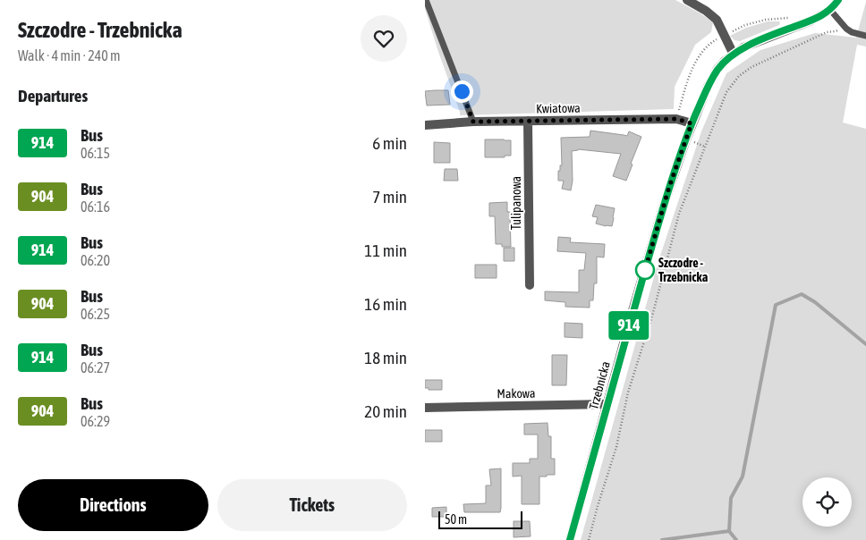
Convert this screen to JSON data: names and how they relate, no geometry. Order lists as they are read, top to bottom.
{
  "streets": {
    "street": [
      "Kwiatowa",
      "Tulipanowa",
      "Trzebnicka",
      "Makowa"
    ]
  },
  "crossings": [
    ["Kwiatowa", "Tulipanowa"],
    ["Kwiatowa", "Trzebnicka"],
    ["Trzebnicka", "Makowa"]
  ],
  "places": ["Szczodre - Trzebnicka"],
  "lines": ["bus line 914"],
  "scale_bar": "50 m",
  "page": {
    "heading": [
      ["Szczodre - Trzebnicka", "Walk · 4 min · 240 m"],
      "Departures"
    ],
    "on_map": "914",
    "list": [
      {
        "mark": "914",
        "name": "Bus",
        "note": "06:15",
        "value": "6 min"
      },
      {
        "mark": "904",
        "name": "Bus",
        "note": "06:16",
        "value": "7 min"
      },
      {
        "mark": "914",
        "name": "Bus",
        "note": "06:20",
        "value": "11 min"
      },
      {
        "mark": "904",
        "name": "Bus",
        "note": "06:25",
        "value": "16 min"
      },
      {
        "mark": "914",
        "name": "Bus",
        "note": "06:27",
        "value": "18 min"
      },
      {
        "mark": "904",
        "name": "Bus",
        "note": "06:29",
        "value": "20 min"
      }
    ],
    "buttons": ["Directions", "Tickets"],
    "scale": "50 m"
  }
}
